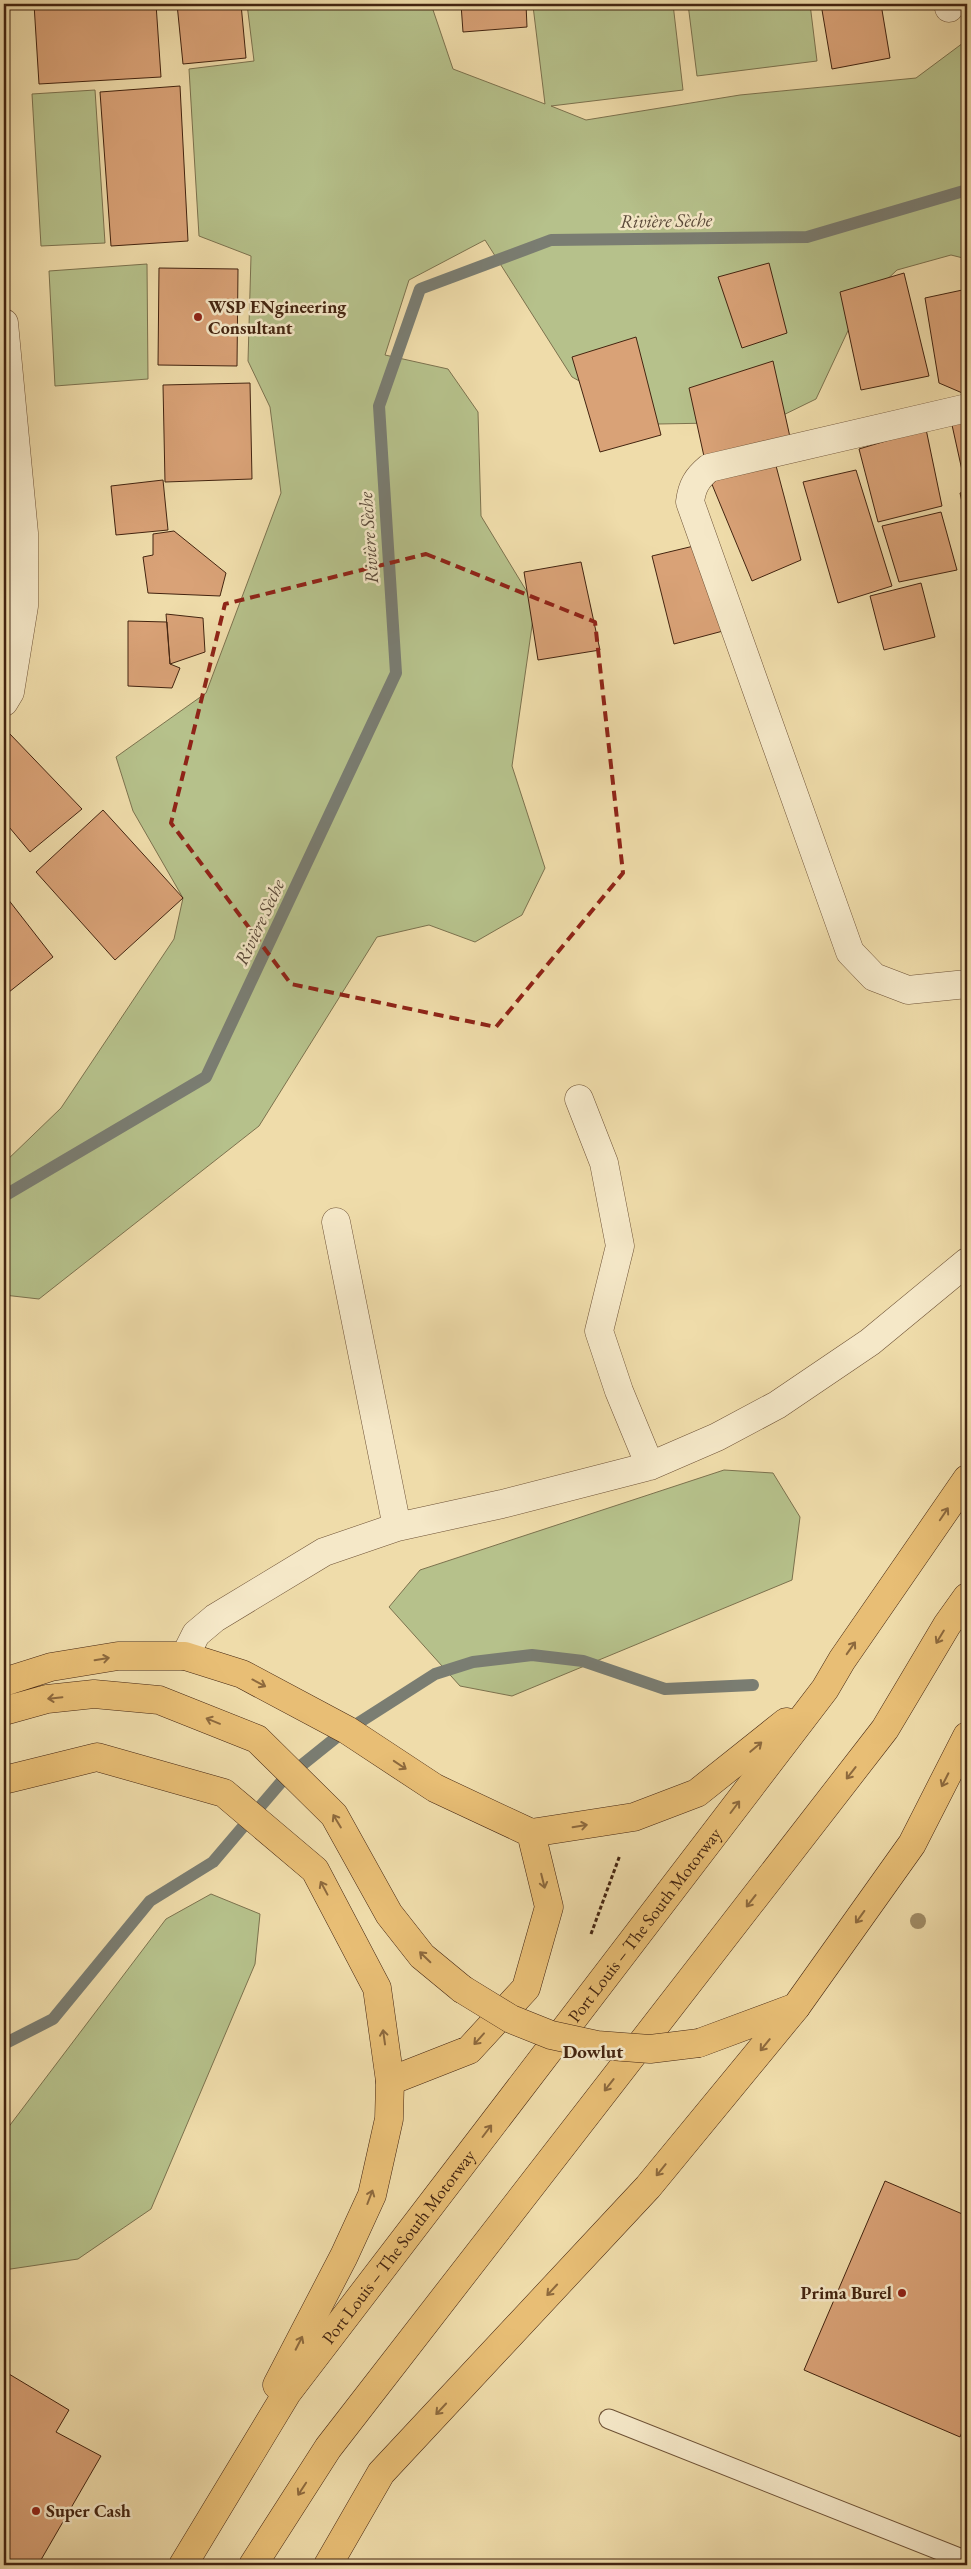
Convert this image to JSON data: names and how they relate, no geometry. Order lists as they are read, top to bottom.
{
  "streets": {
    "main road": ["Port Louis – The South Motorway"]
  },
  "districts": ["Dowlut"],
  "water": ["Rivière Sèche"],
  "places": ["WSP ENgineering Consultant", "Prima Burel", "Super Cash"]
}
